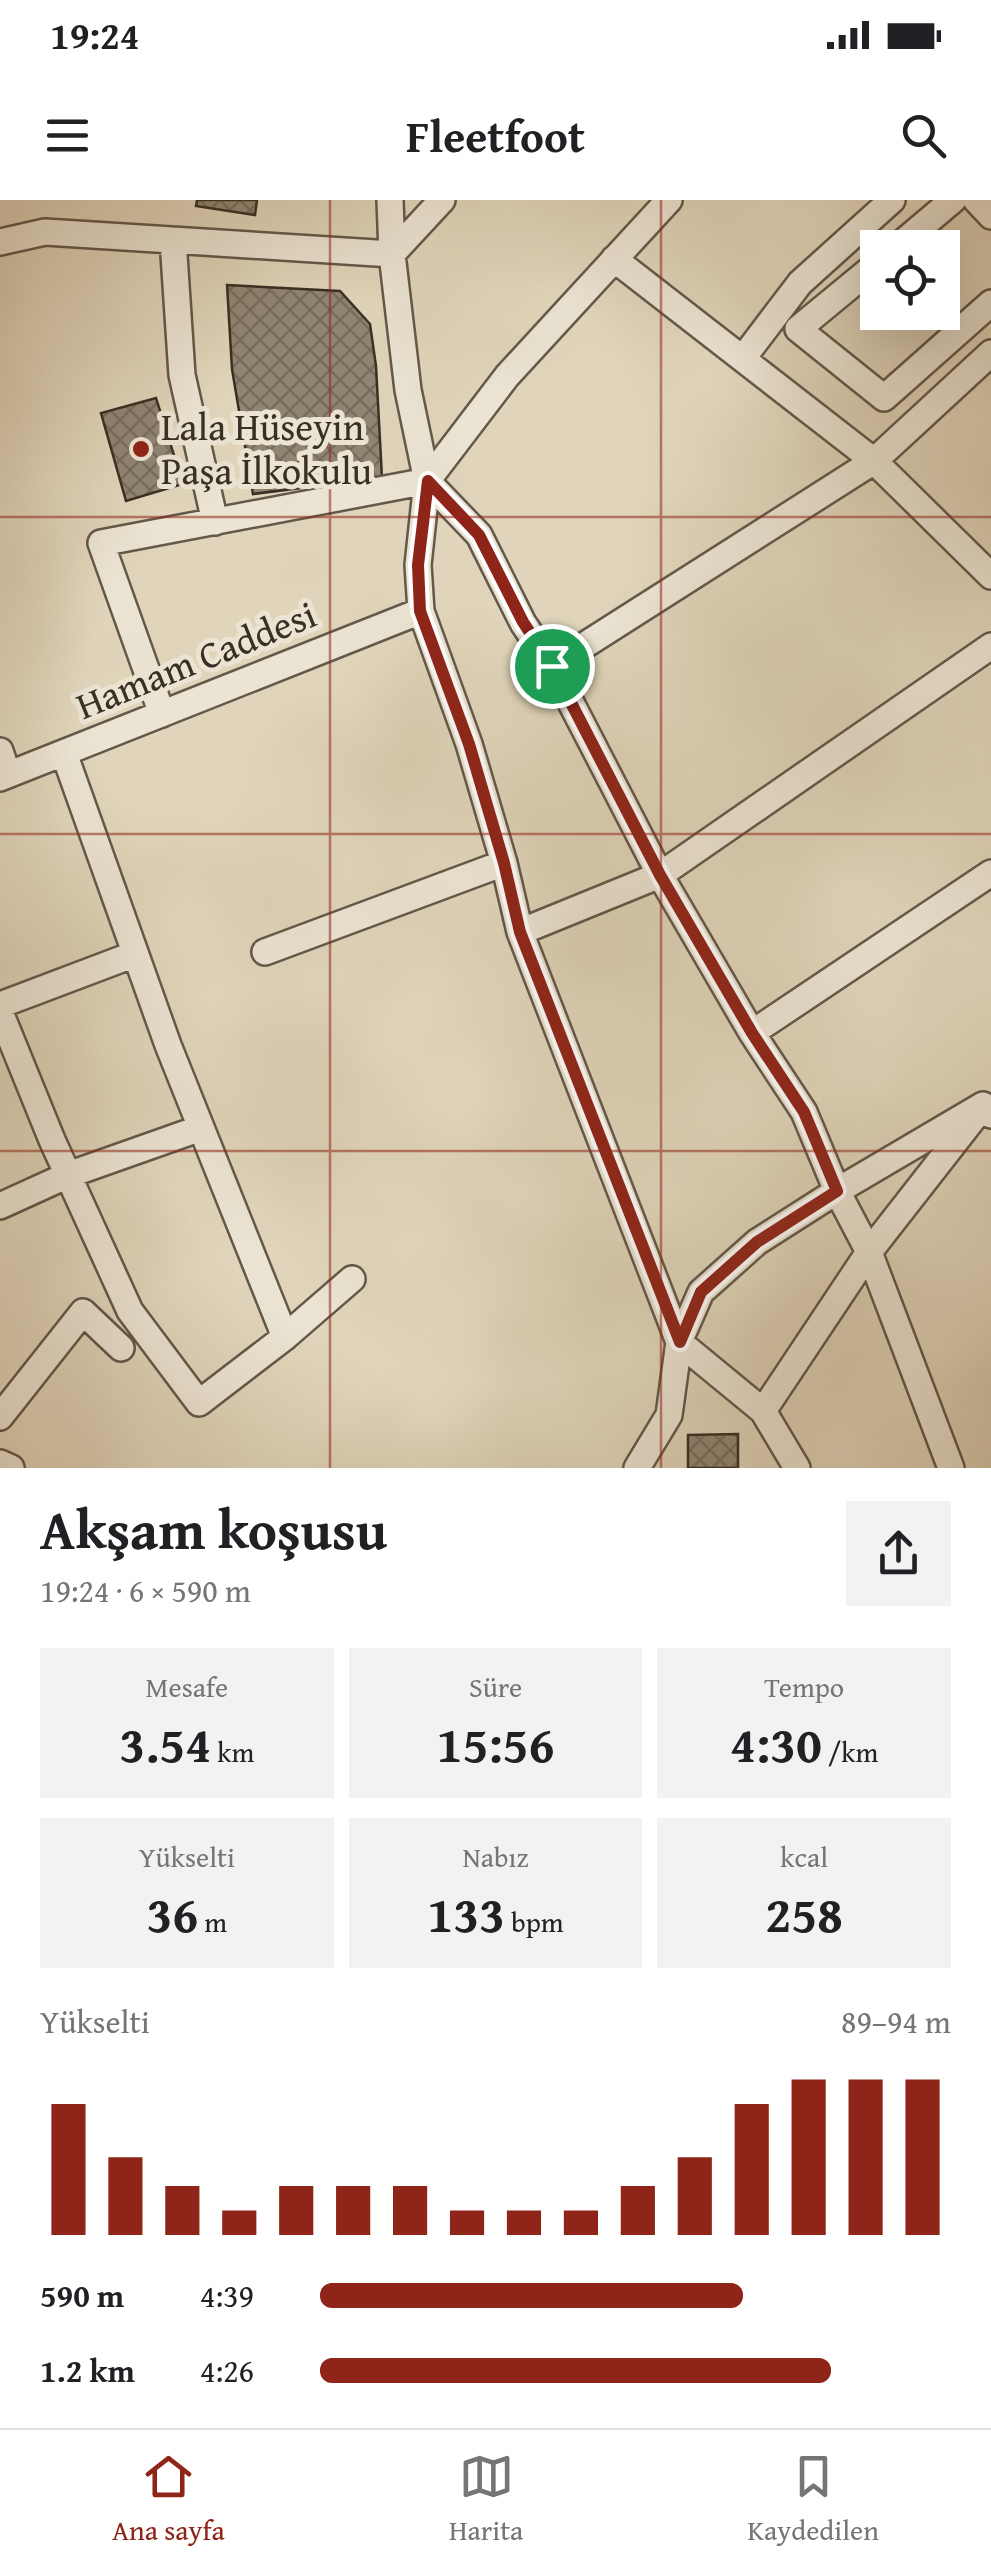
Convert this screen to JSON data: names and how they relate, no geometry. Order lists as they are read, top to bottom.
{
  "streets": {
    "street": ["Hamam Caddesi"]
  },
  "places": ["Lala Hüseyin Paşa İlkokulu"],
  "page": {
    "status": "19:24",
    "header": "Fleetfoot",
    "heading": ["Akşam koşusu", "19:24 · 6 × 590 m"],
    "stats": [
      ["Mesafe", "3.54 km"],
      ["Süre", "15:56"],
      ["Tempo", "4:30 /km"],
      ["Yükselti", "36 m"],
      ["Nabız", "133 bpm"],
      ["kcal", "258"]
    ],
    "chart": ["Yükselti", "89–94 m"],
    "list": [
      {
        "name": "590 m",
        "note": "4:39"
      },
      {
        "name": "1.2 km",
        "note": "4:26"
      }
    ],
    "tabs": ["Ana sayfa", "Harita", "Kaydedilen"]
  }
}
